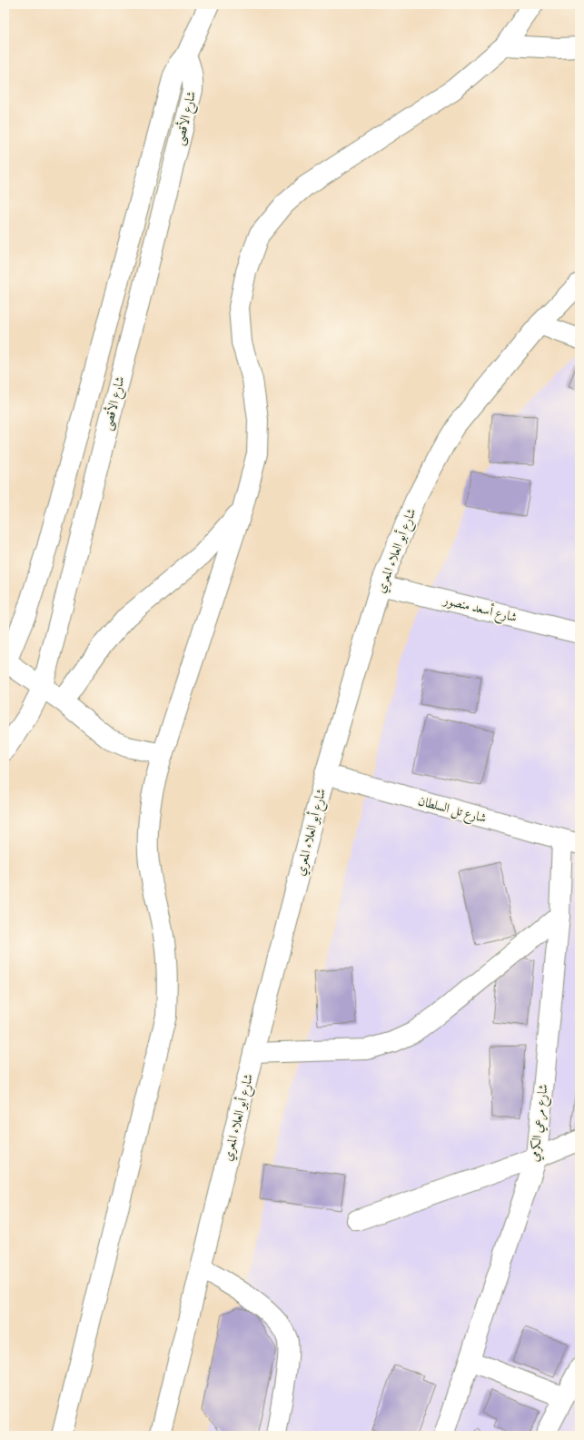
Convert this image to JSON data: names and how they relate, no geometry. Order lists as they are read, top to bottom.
{
  "streets": {
    "street": [
      "شارع الأقصى",
      "شارع أبو العلاء المعري",
      "شارع أسعد منصور",
      "شارع تل السلطان",
      "شارع مرعي الكرمي"
    ]
  },
  "crossings": [
    ["شارع أبو العلاء المعري", "شارع أسعد منصور"],
    ["شارع أبو العلاء المعري", "شارع تل السلطان"],
    ["شارع تل السلطان", "شارع مرعي الكرمي"]
  ]
}
